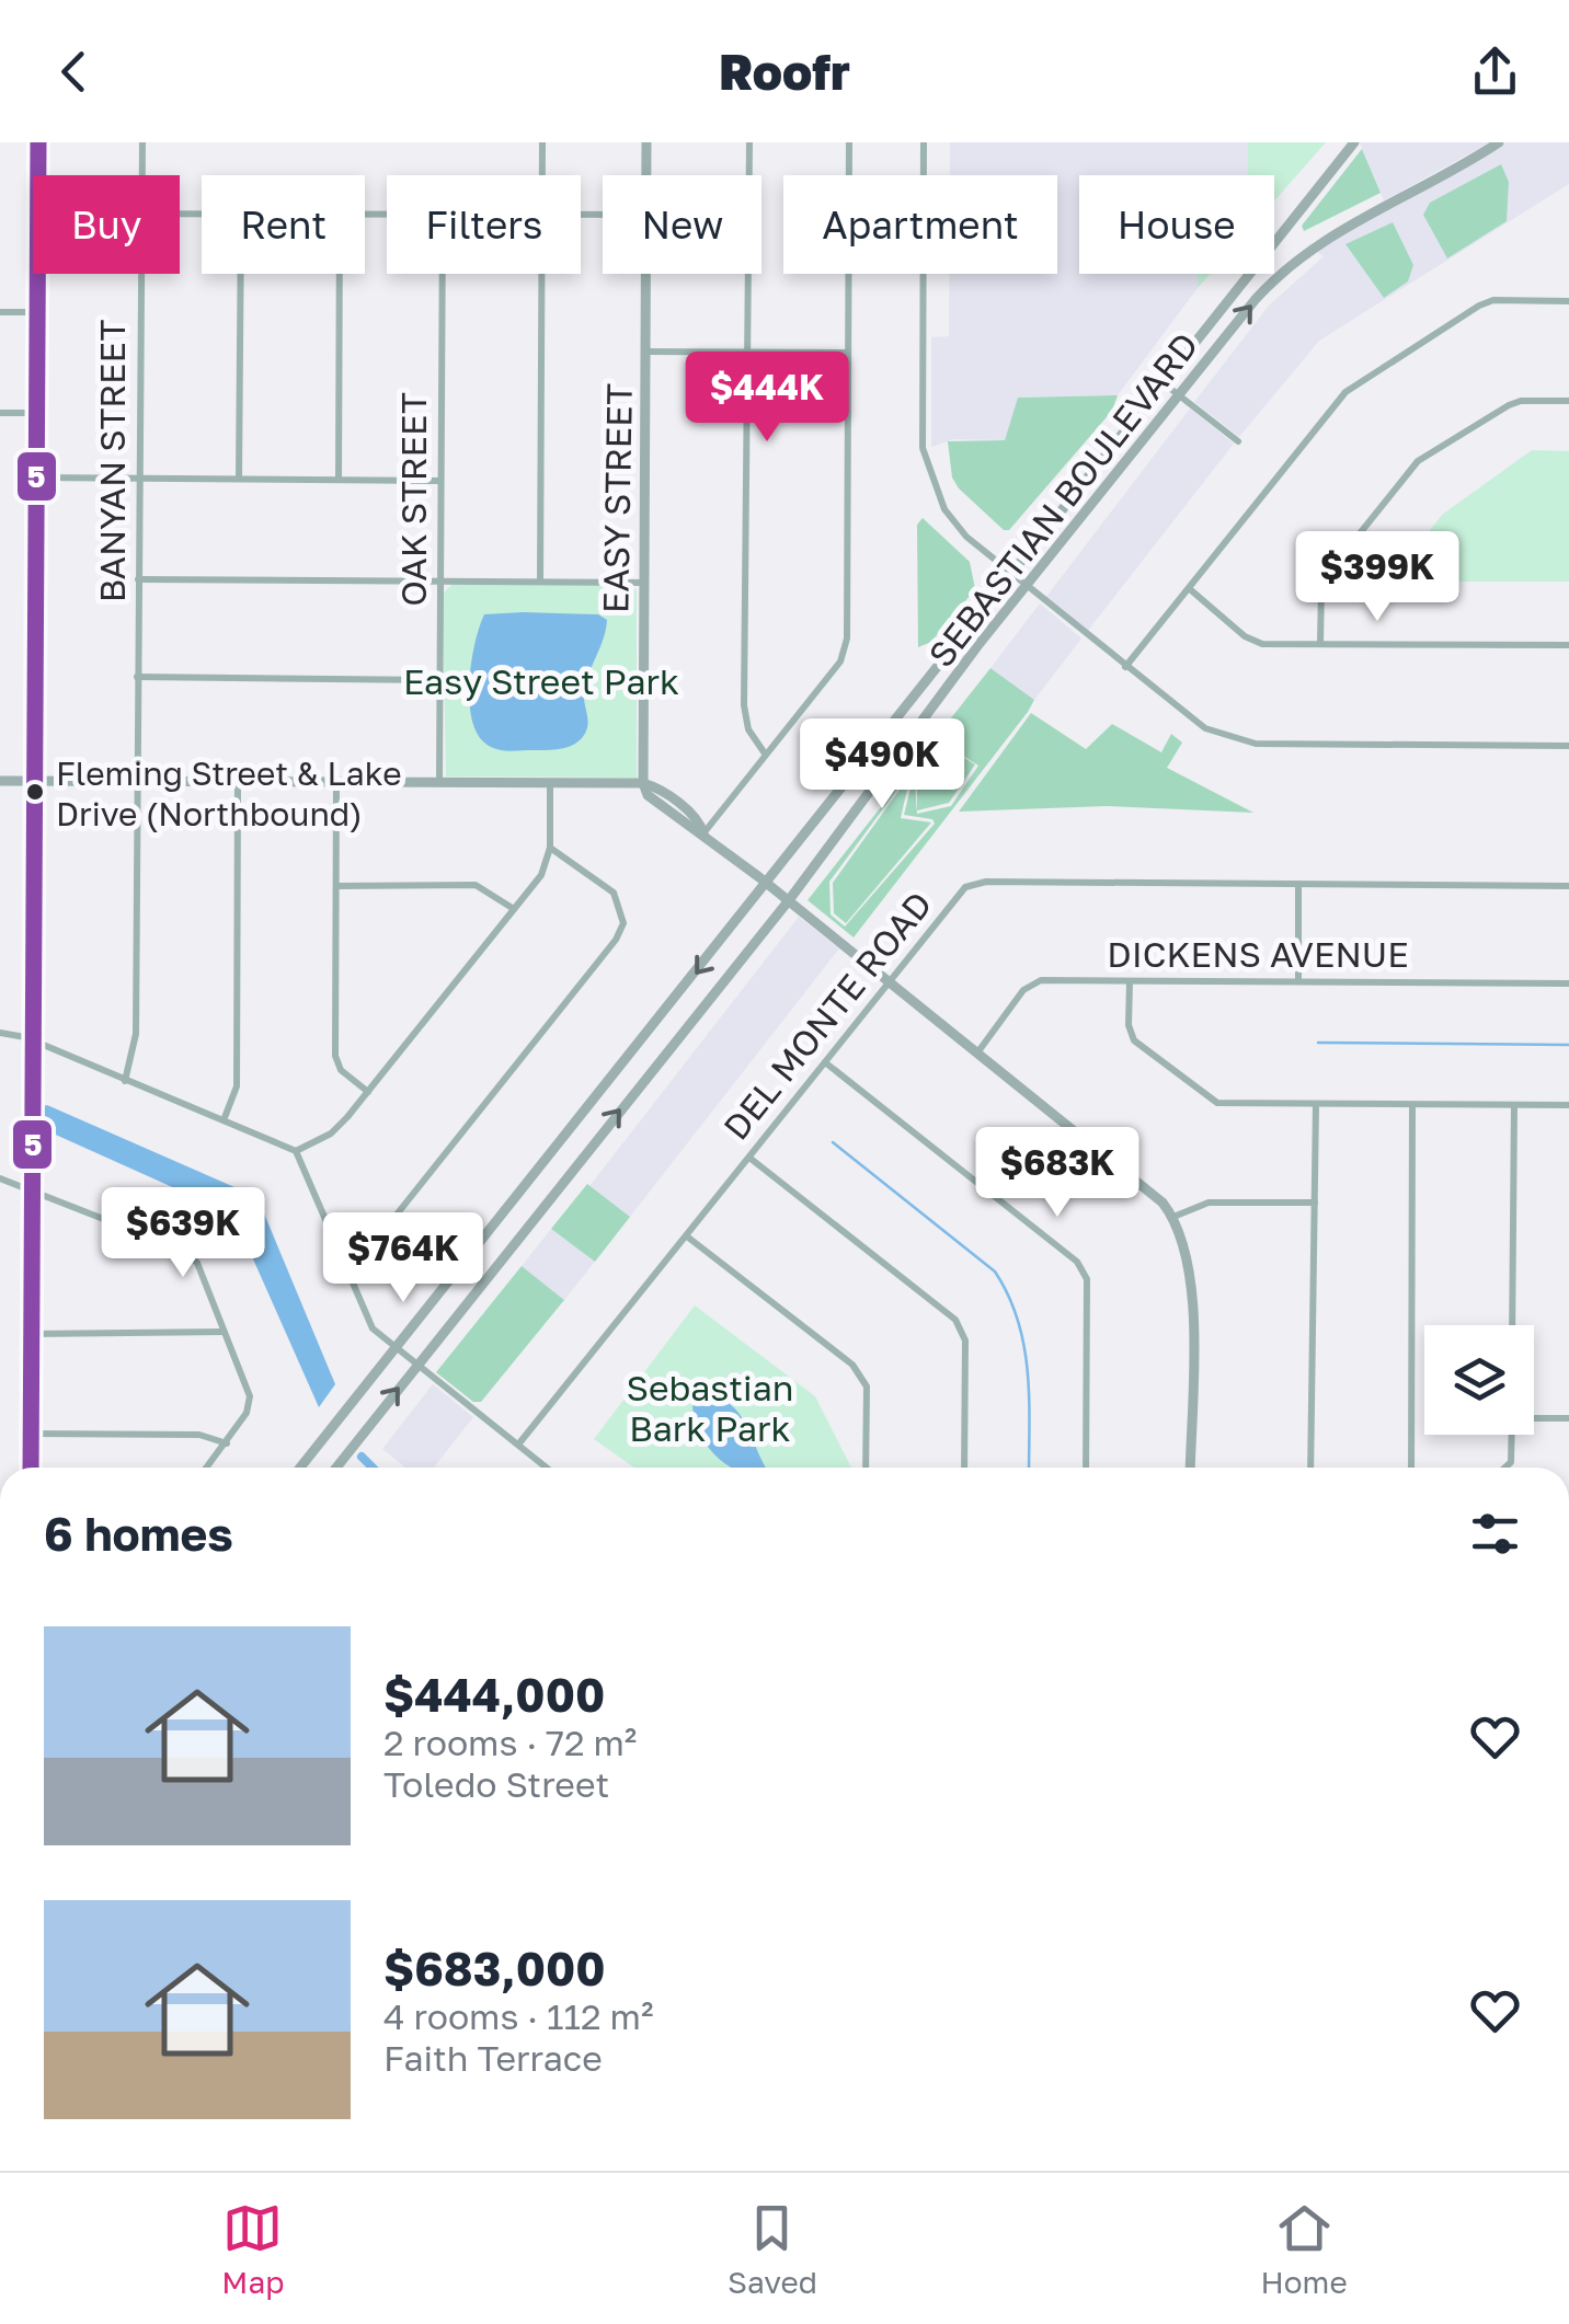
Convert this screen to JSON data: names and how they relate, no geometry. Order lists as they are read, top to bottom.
{
  "streets": {
    "street": [
      "BANYAN STREET",
      "EASY STREET",
      "OAK STREET",
      "SEBASTIAN BOULEVARD",
      "DICKENS AVENUE",
      "DEL MONTE ROAD"
    ]
  },
  "parks": ["Easy Street Park", "Sebastian Bark Park"],
  "places": ["Fleming Street & Lake Drive (Northbound)"],
  "lines": ["transit line 5"],
  "page": {
    "header": "Roofr",
    "chip": [
      "Buy",
      "Rent",
      "Filters",
      "New",
      "Apartment",
      "House"
    ],
    "price": [
      "$444K",
      "$399K",
      "$490K",
      "$683K",
      "$639K",
      "$764K"
    ],
    "heading": "6 homes",
    "list": [
      {
        "name": "$444,000",
        "note": "2 rooms · 72 m² · Toledo Street"
      },
      {
        "name": "$683,000",
        "note": "4 rooms · 112 m² · Faith Terrace"
      }
    ],
    "tabs": ["Map", "Saved", "Home"]
  }
}
